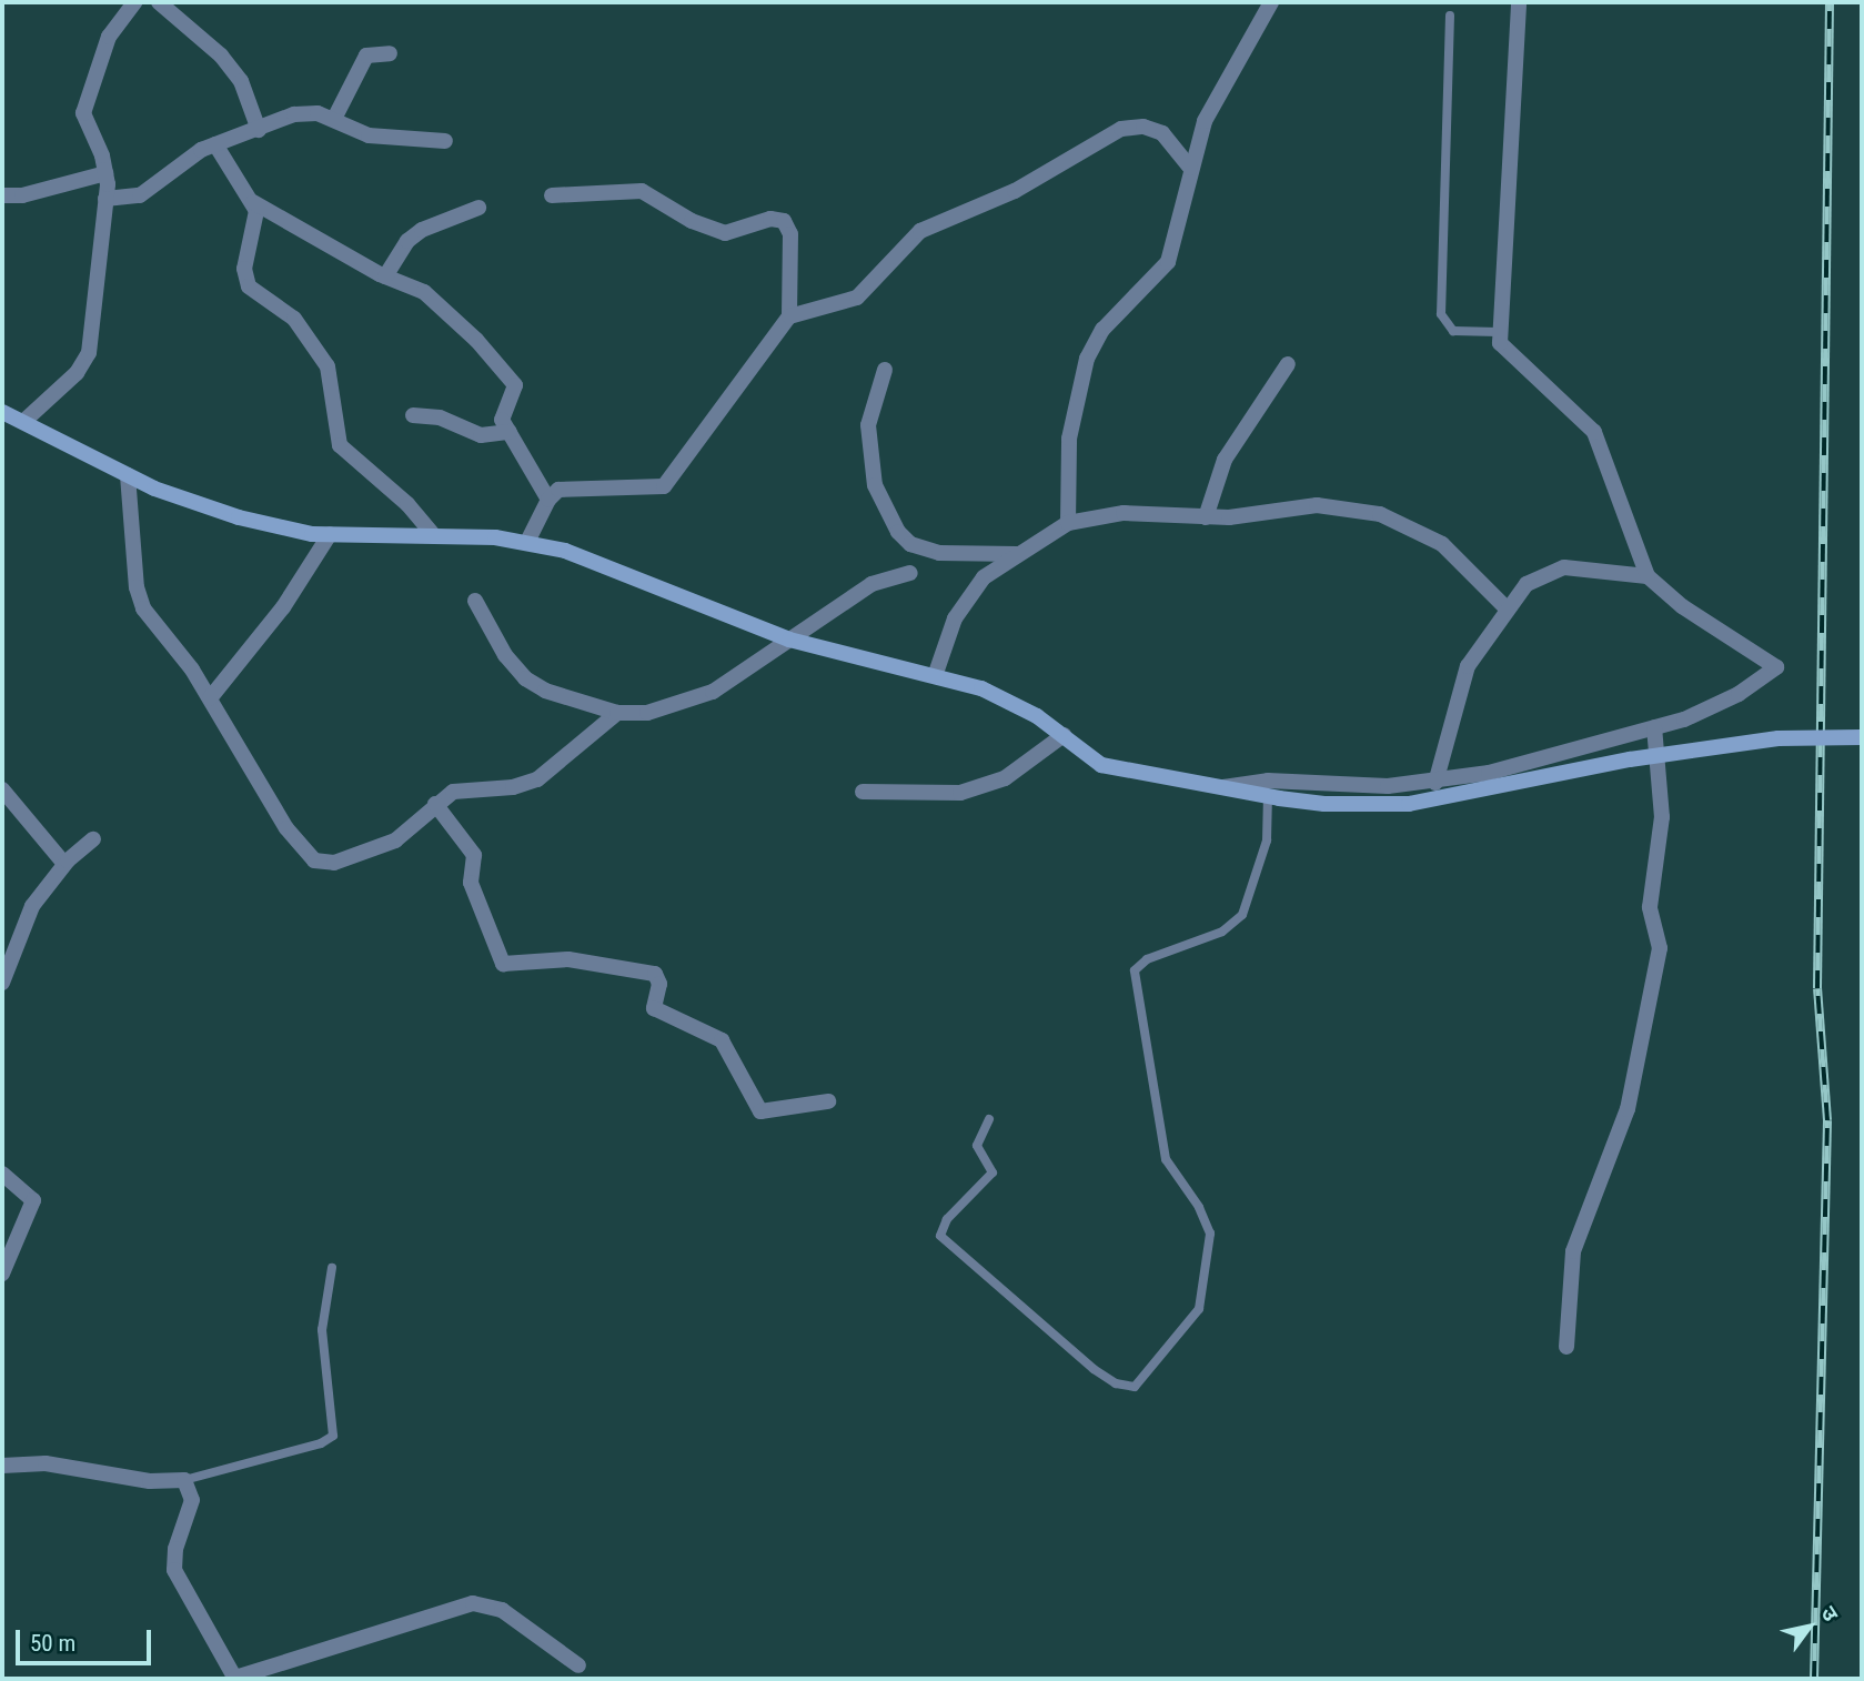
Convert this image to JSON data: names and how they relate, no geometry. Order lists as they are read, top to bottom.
{
  "scale_bar": "50 m",
  "north": "top right"
}
